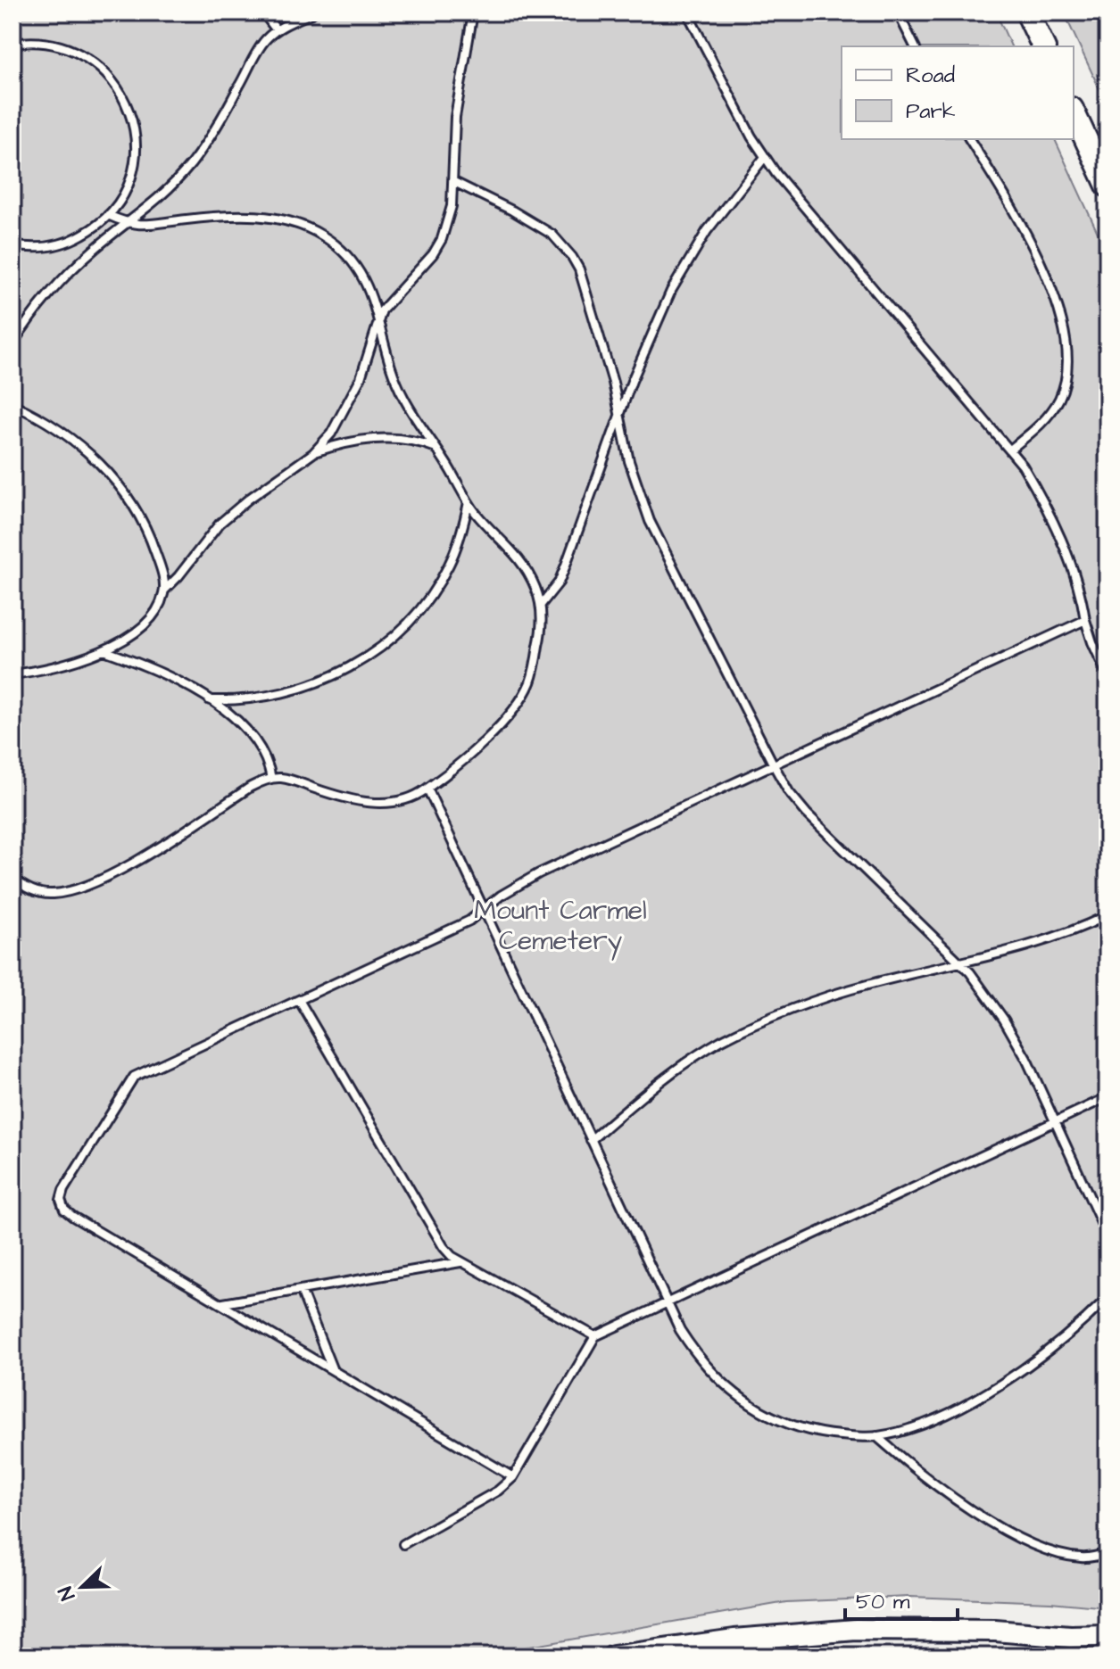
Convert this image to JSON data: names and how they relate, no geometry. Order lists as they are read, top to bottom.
{
  "parks": ["Mount Carmel Cemetery"],
  "legend": ["Road", "Park"],
  "scale_bar": "50 m",
  "north": "bottom left"
}
